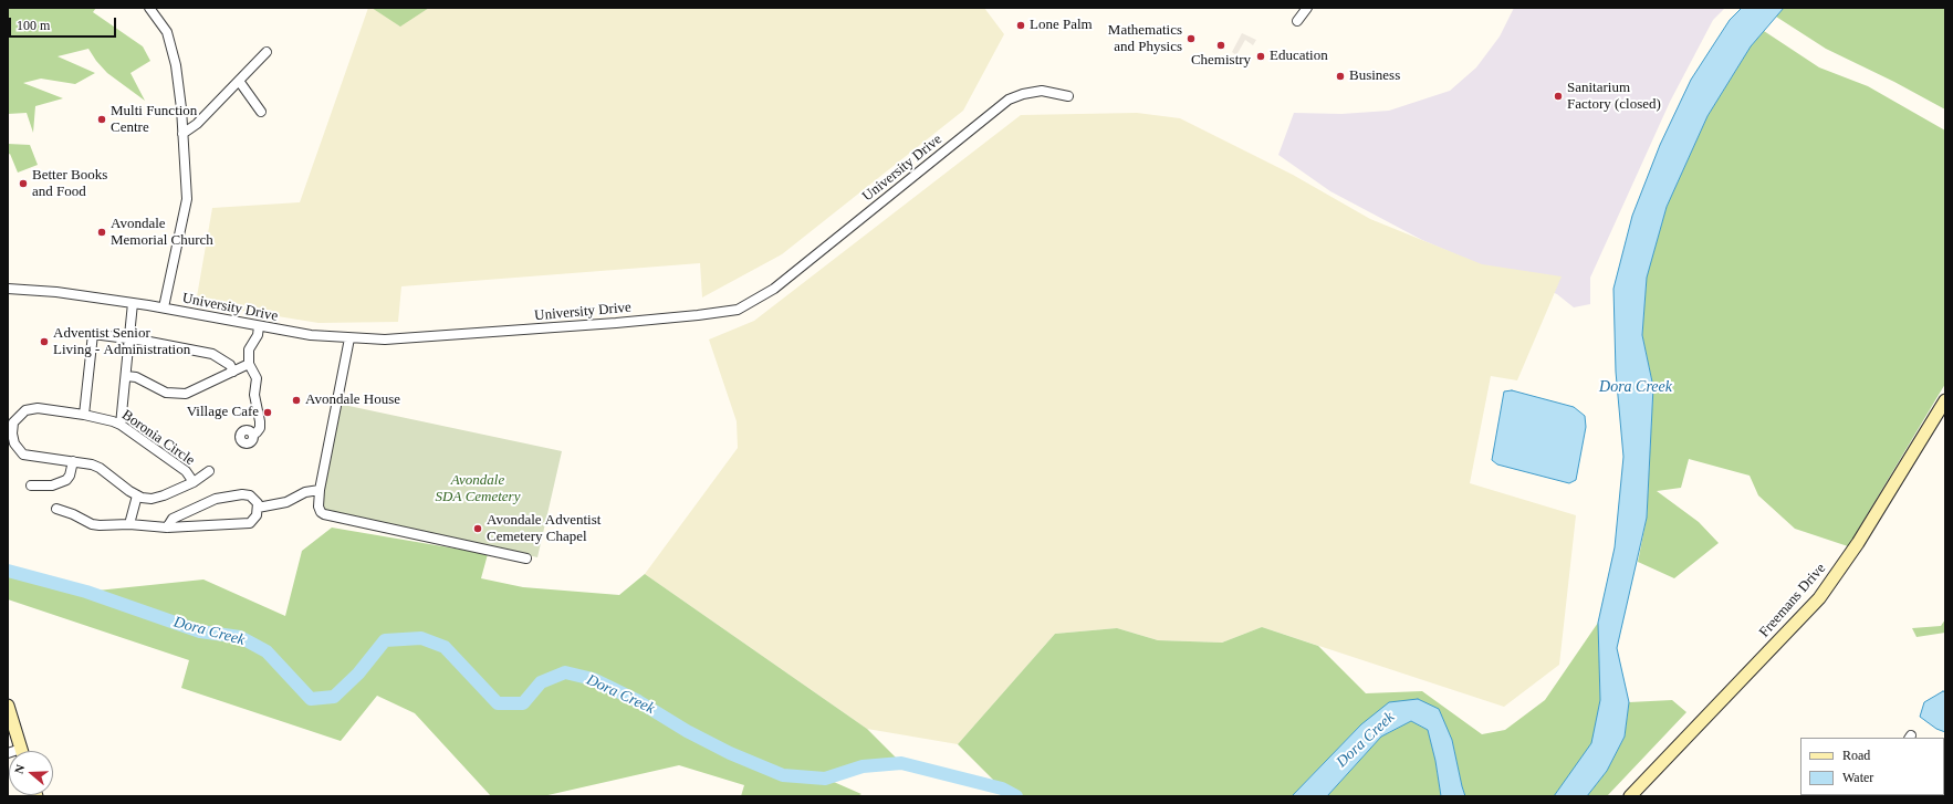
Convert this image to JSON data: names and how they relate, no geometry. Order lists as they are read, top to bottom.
{
  "streets": {
    "main road": ["Freemans Drive"],
    "street": ["University Drive", "Boronia Circle"]
  },
  "water": ["Dora Creek"],
  "parks": ["Avondale SDA Cemetery"],
  "places": [
    "Lone Palm",
    "Mathematics and Physics",
    "Chemistry",
    "Education",
    "Business",
    "Sanitarium Factory (closed)",
    "Multi Function Centre",
    "Better Books and Food",
    "Avondale Memorial Church",
    "Adventist Senior Living - Administration",
    "Avondale House",
    "Village Cafe",
    "Avondale Adventist Cemetery Chapel"
  ],
  "legend": ["Road", "Water"],
  "scale_bar": "100 m",
  "north": "left"
}
